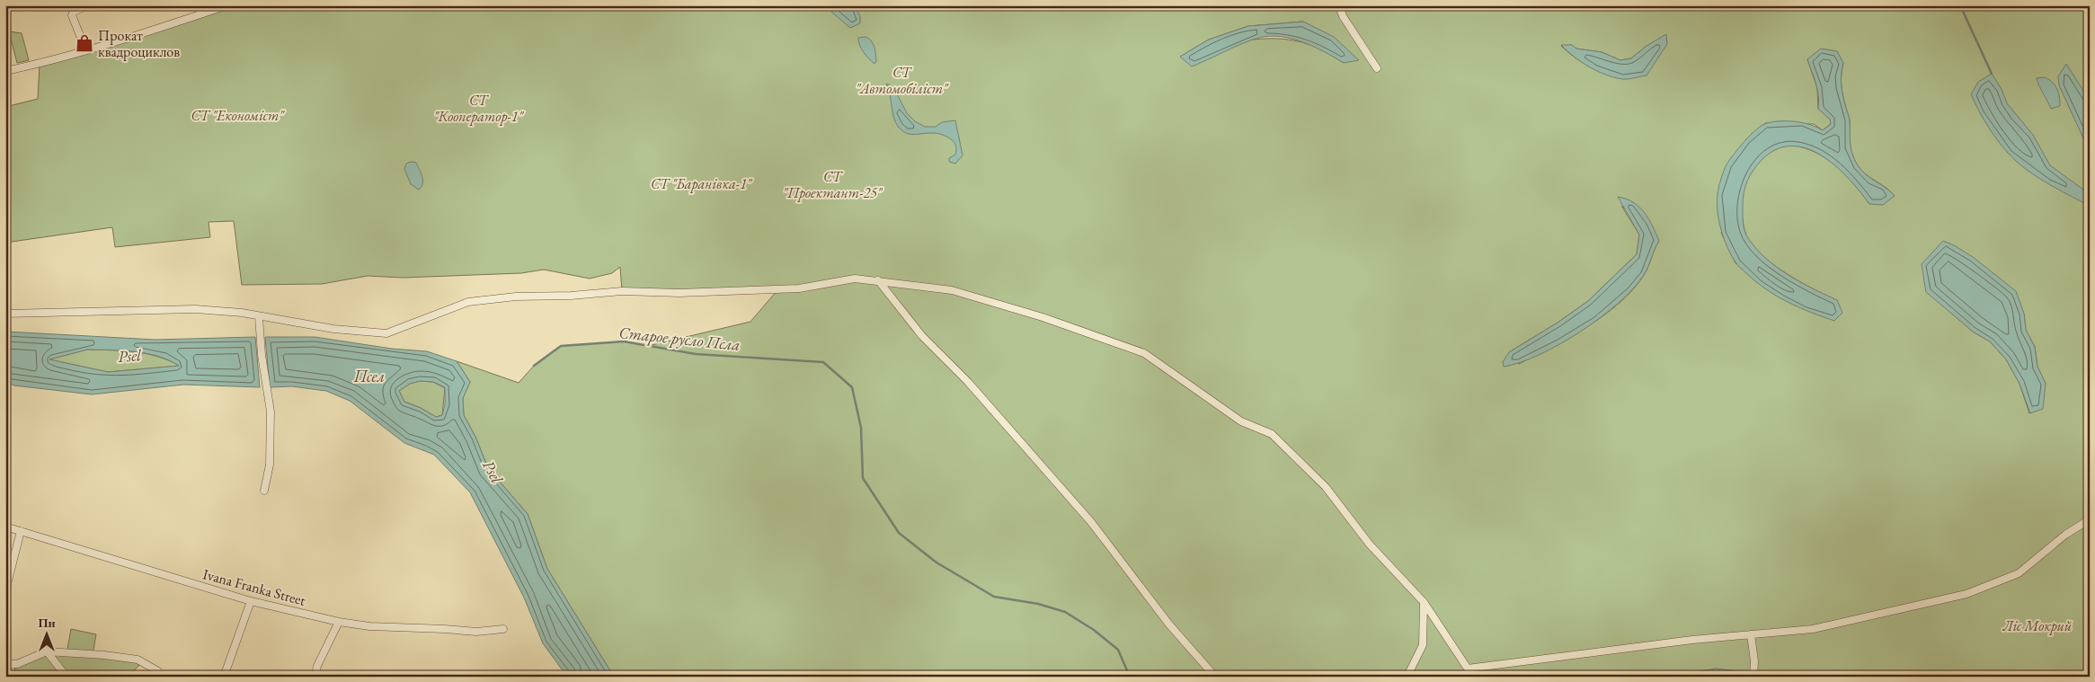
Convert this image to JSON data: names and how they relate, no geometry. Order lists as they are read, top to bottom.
{
  "streets": {
    "street": ["Ivana Franka Street"]
  },
  "water": ["Старое русло Псла", "Psel", "Псел"],
  "parks": [
    "СТ \"Автомобіліст\"",
    "СТ \"Кооператор-1\"",
    "СТ \"Економіст\"",
    "СТ \"Проектант-25\"",
    "СТ \"Баранівка-1\"",
    "Ліс Мокрий"
  ],
  "places": {
    "shop": ["Прокат квадроциклов"]
  },
  "north": "top"
}
